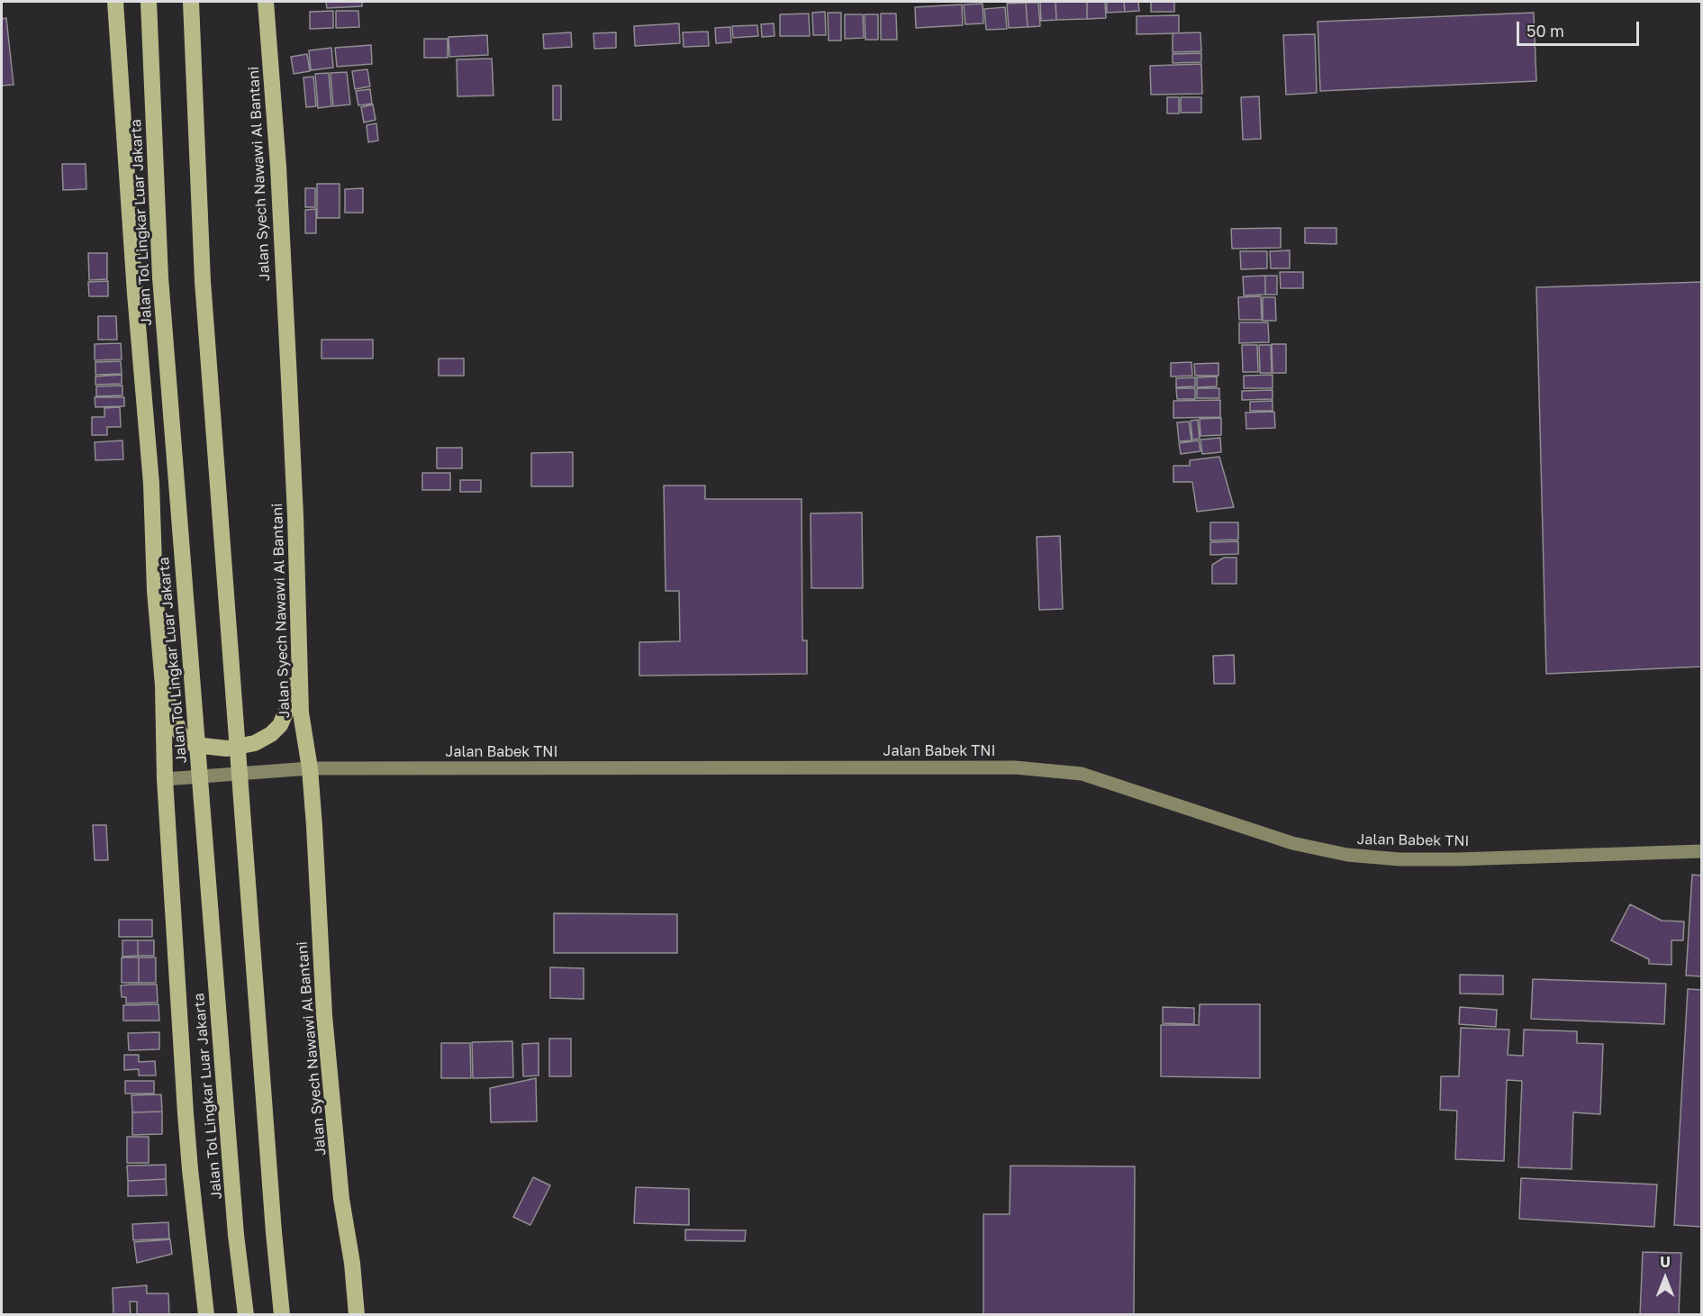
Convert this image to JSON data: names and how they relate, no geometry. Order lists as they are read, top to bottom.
{
  "streets": {
    "highway": ["Jalan Syech Nawawi Al Bantani", "Jalan Tol Lingkar Luar Jakarta"],
    "street": ["Jalan Babek TNI"]
  },
  "crossings": [
    ["Jalan Syech Nawawi Al Bantani", "Jalan Babek TNI"]
  ],
  "scale_bar": "50 m",
  "north": "top"
}
